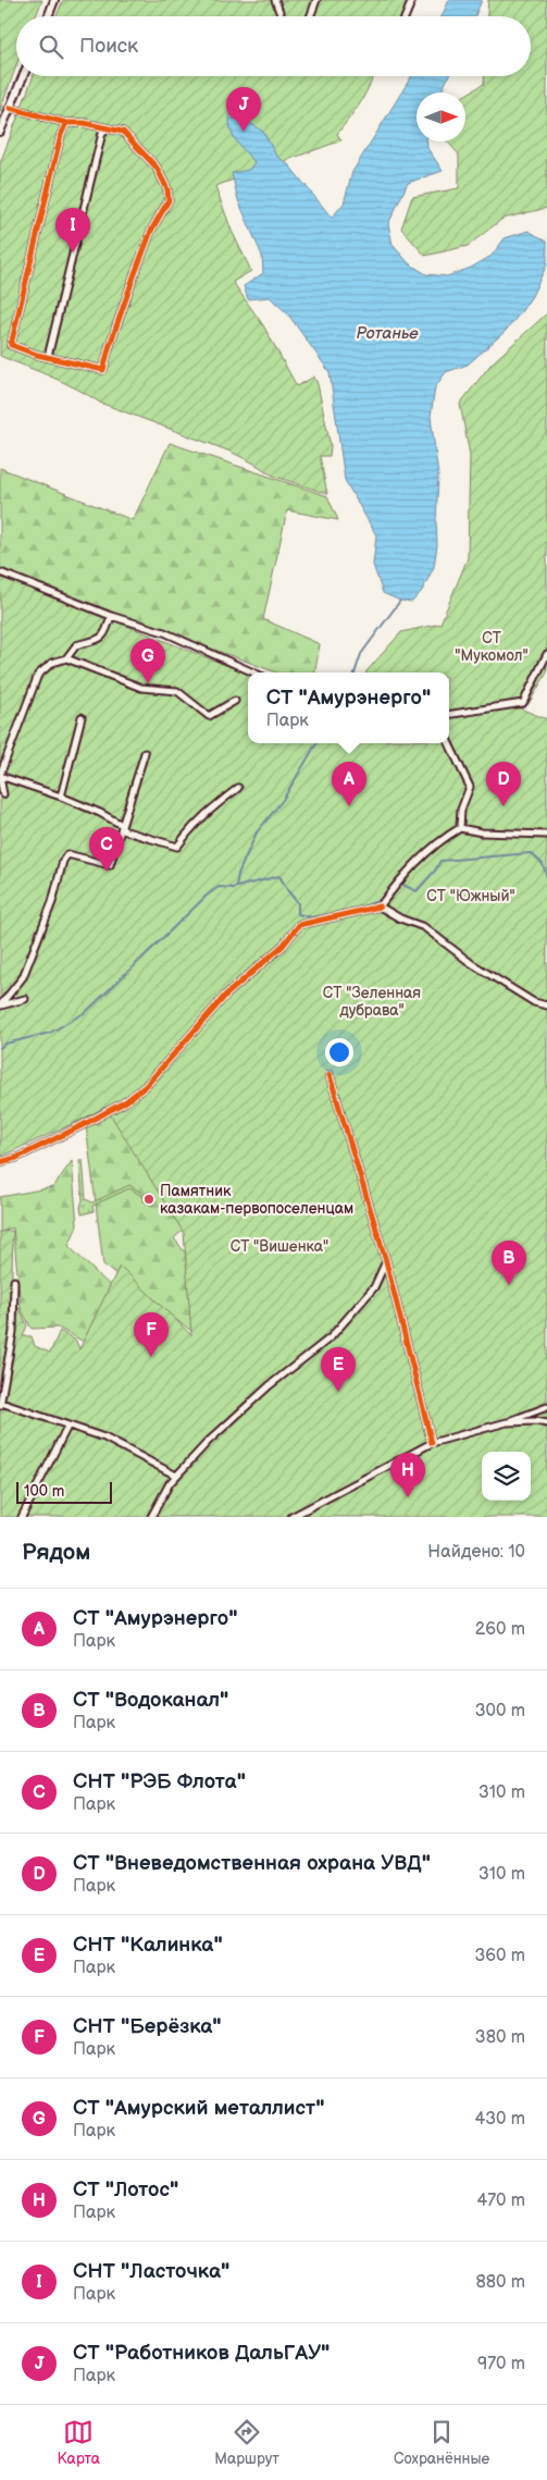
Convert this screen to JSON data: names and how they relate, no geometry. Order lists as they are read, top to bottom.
{
  "water": ["Ротанье"],
  "parks": [
    "СТ \"Мукомол\"",
    "СТ \"Южный\"",
    "СТ \"Зеленная дубрава\"",
    "СТ \"Вишенка\""
  ],
  "places": ["Памятник казакам-первопоселенцам"],
  "scale_bar": "100 m",
  "north": "right",
  "page": {
    "search": "Поиск",
    "pins": [
      "J",
      "I",
      "G",
      "A",
      "D",
      "C",
      "B",
      "F",
      "E",
      "H"
    ],
    "popup": ["СТ \"Амурэнерго\"", "Парк"],
    "scale": "100 m",
    "heading": ["Рядом", "Найдено: 10"],
    "list": [
      {
        "mark": "A",
        "name": "СТ \"Амурэнерго\"",
        "note": "Парк",
        "value": "260 m"
      },
      {
        "mark": "B",
        "name": "СТ \"Водоканал\"",
        "note": "Парк",
        "value": "300 m"
      },
      {
        "mark": "C",
        "name": "СНТ \"РЭБ Флота\"",
        "note": "Парк",
        "value": "310 m"
      },
      {
        "mark": "D",
        "name": "СТ \"Вневедомственная охрана УВД\"",
        "note": "Парк",
        "value": "310 m"
      },
      {
        "mark": "E",
        "name": "СНТ \"Калинка\"",
        "note": "Парк",
        "value": "360 m"
      },
      {
        "mark": "F",
        "name": "СНТ \"Берёзка\"",
        "note": "Парк",
        "value": "380 m"
      },
      {
        "mark": "G",
        "name": "СТ \"Амурский металлист\"",
        "note": "Парк",
        "value": "430 m"
      },
      {
        "mark": "H",
        "name": "СТ \"Лотос\"",
        "note": "Парк",
        "value": "470 m"
      },
      {
        "mark": "I",
        "name": "СНТ \"Ласточка\"",
        "note": "Парк",
        "value": "880 m"
      },
      {
        "mark": "J",
        "name": "СТ \"Работников ДальГАУ\"",
        "note": "Парк",
        "value": "970 m"
      }
    ],
    "nav": ["Карта", "Маршрут", "Сохранённые"]
  }
}
